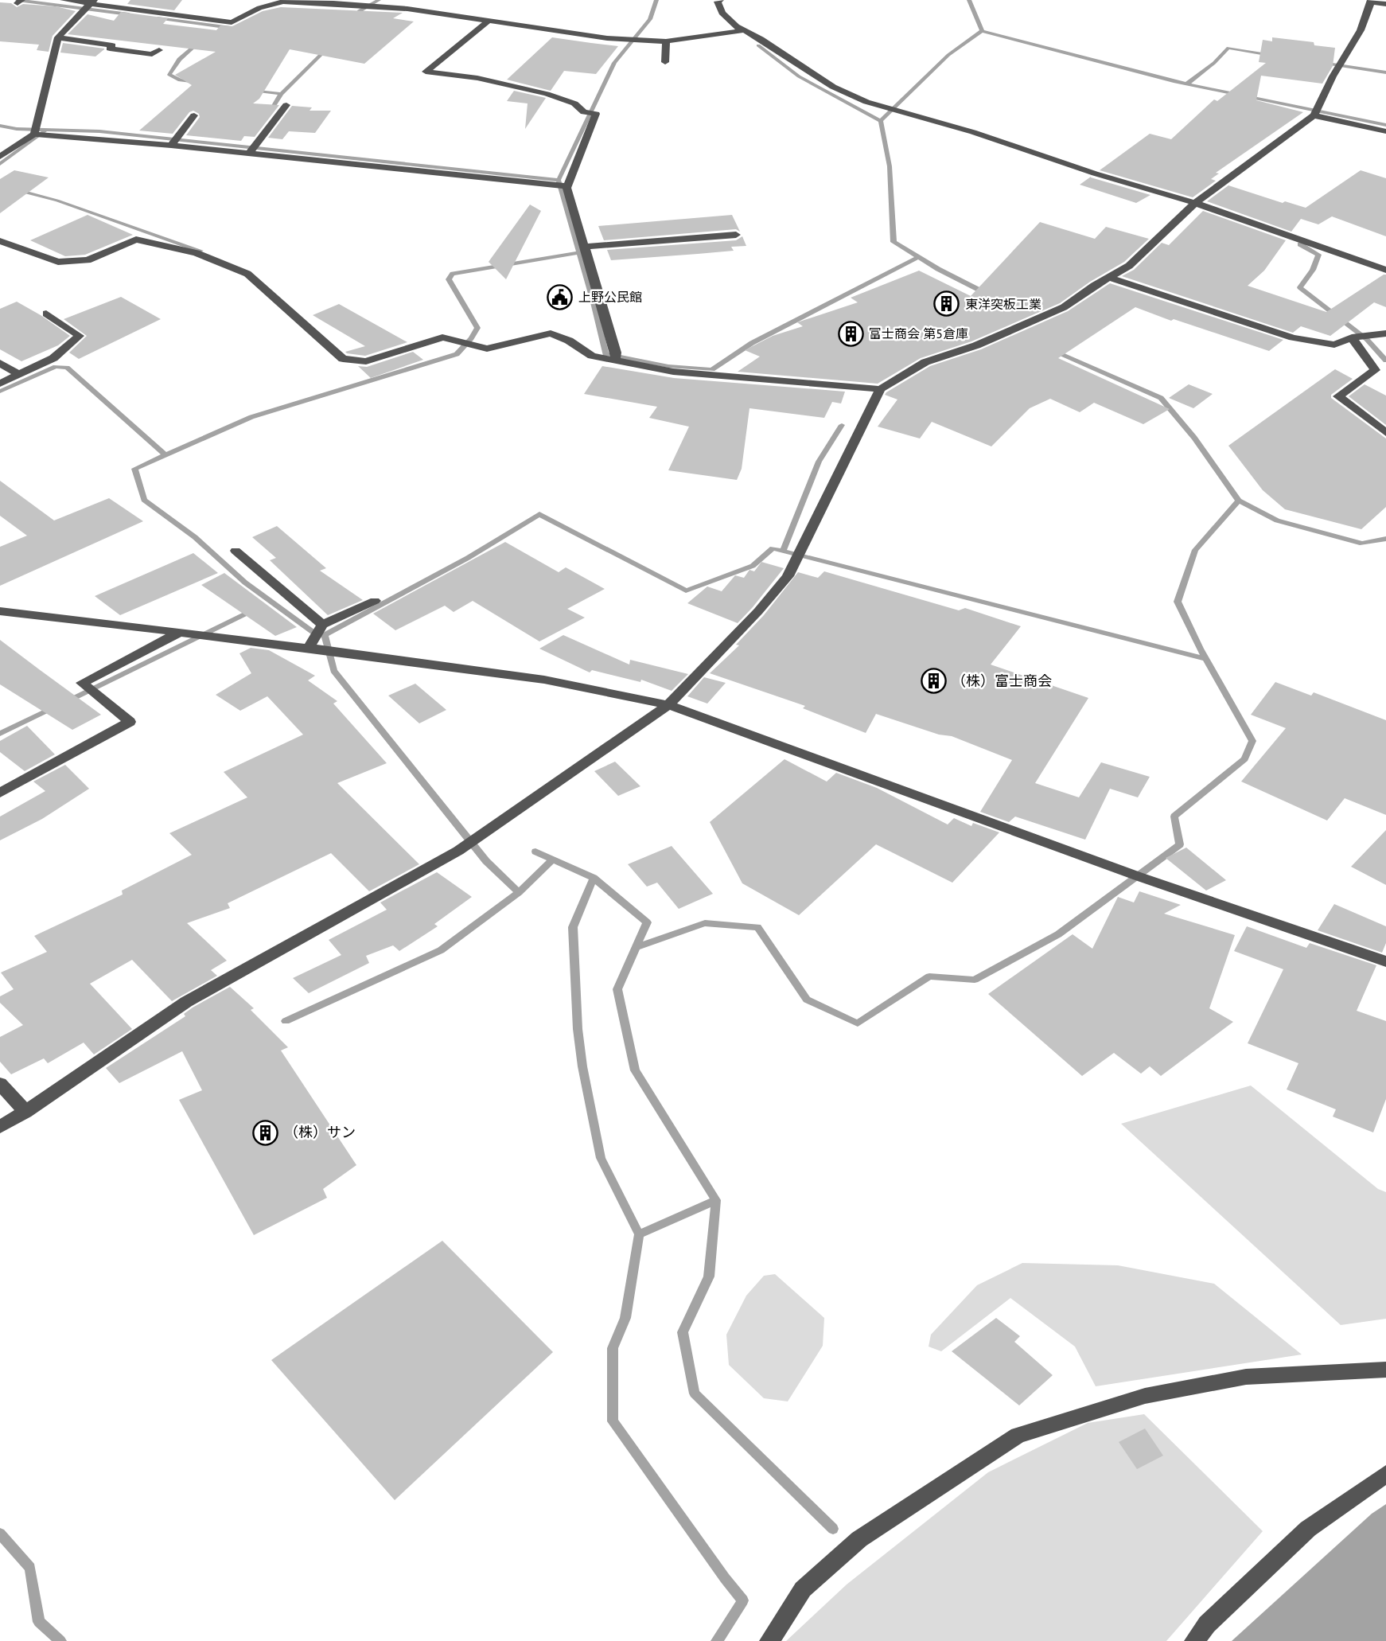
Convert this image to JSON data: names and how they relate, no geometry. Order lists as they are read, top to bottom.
{
  "places": {
    "public building": ["上野公民館"],
    "building": [
      "東洋突板工業",
      "富士商会 第5倉庫",
      "（株）富士商会",
      "（株）サン"
    ]
  }
}
